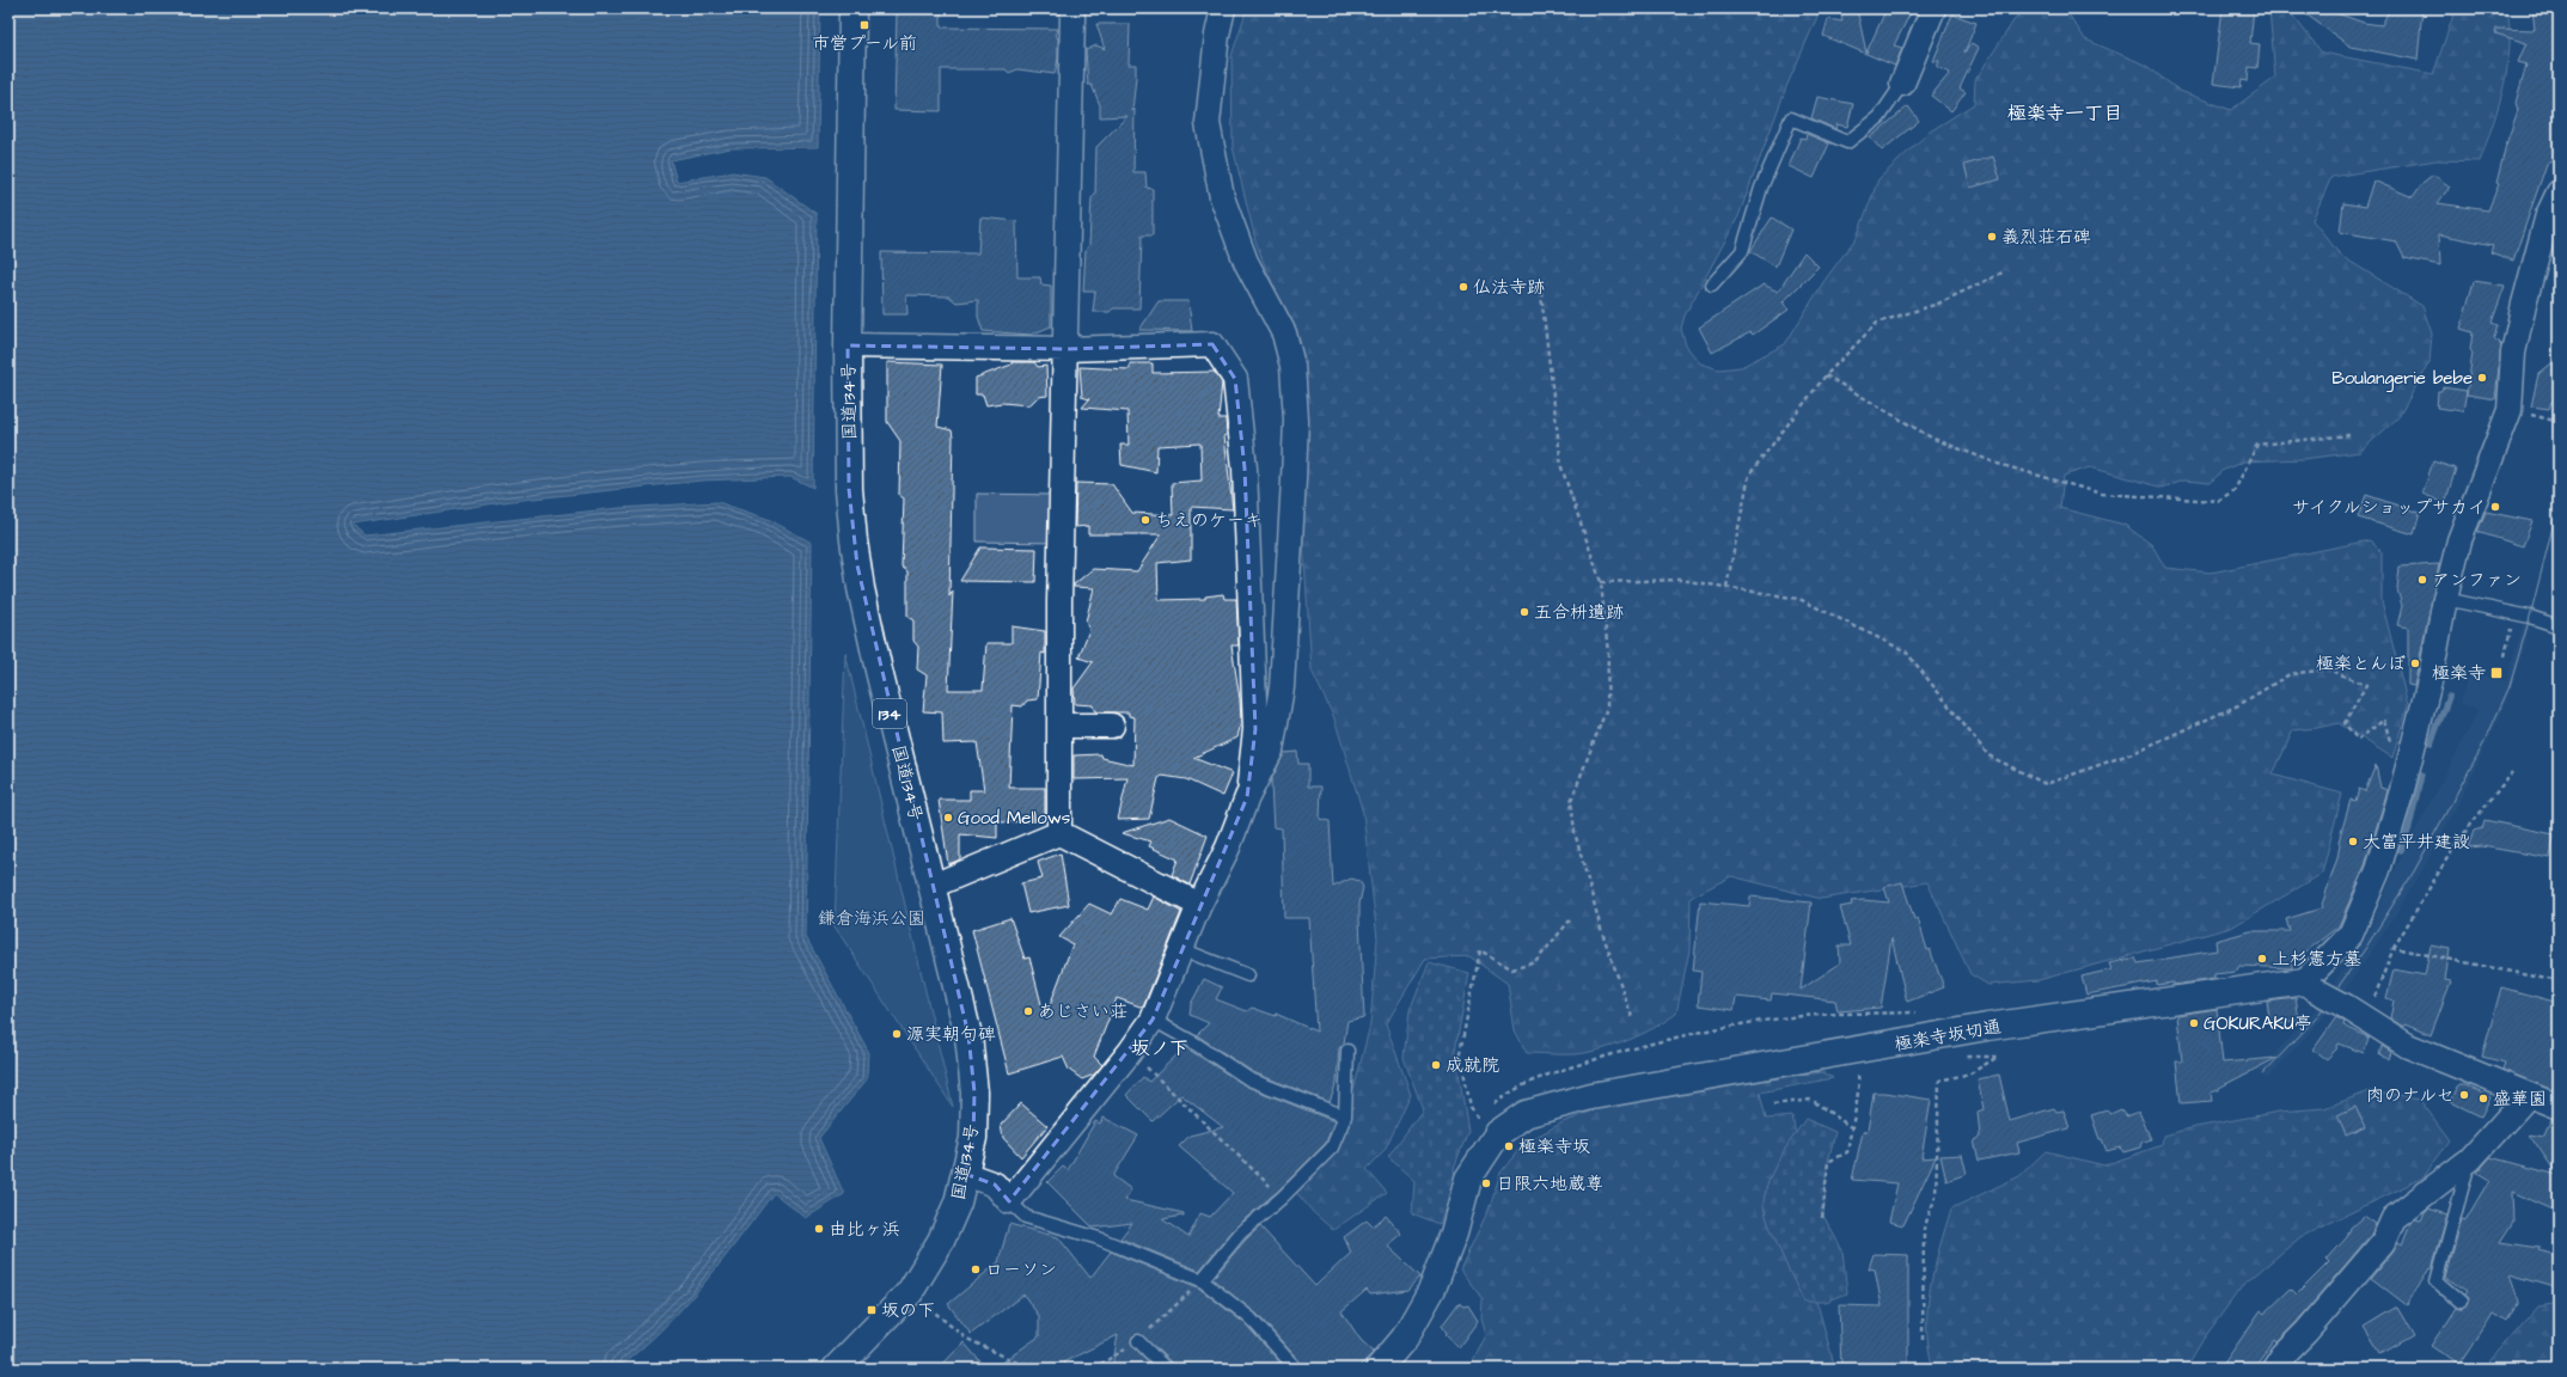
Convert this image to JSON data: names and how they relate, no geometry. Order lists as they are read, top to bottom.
{
  "streets": {
    "main road": ["国道134号", "134", "極楽寺坂切通"]
  },
  "districts": ["極楽寺一丁目", "坂ノ下"],
  "parks": ["鎌倉海浜公園"],
  "places": {
    "transit": ["市営プール前", "極楽寺", "坂の下"],
    "other": [
      "義烈荘石碑",
      "仏法寺跡",
      "Boulangerie bebe",
      "サイクルショップサカイ",
      "ちえのケーキ",
      "アンファン",
      "五合枡遺跡",
      "極楽とんぼ",
      "Good Mellows",
      "大富平井建設",
      "上杉憲方墓",
      "あじさい荘",
      "GOKURAKU亭",
      "源実朝句碑",
      "成就院",
      "肉のナルセ",
      "盛華園",
      "極楽寺坂",
      "日限六地蔵尊",
      "由比ヶ浜",
      "ローソン"
    ]
  }
}
